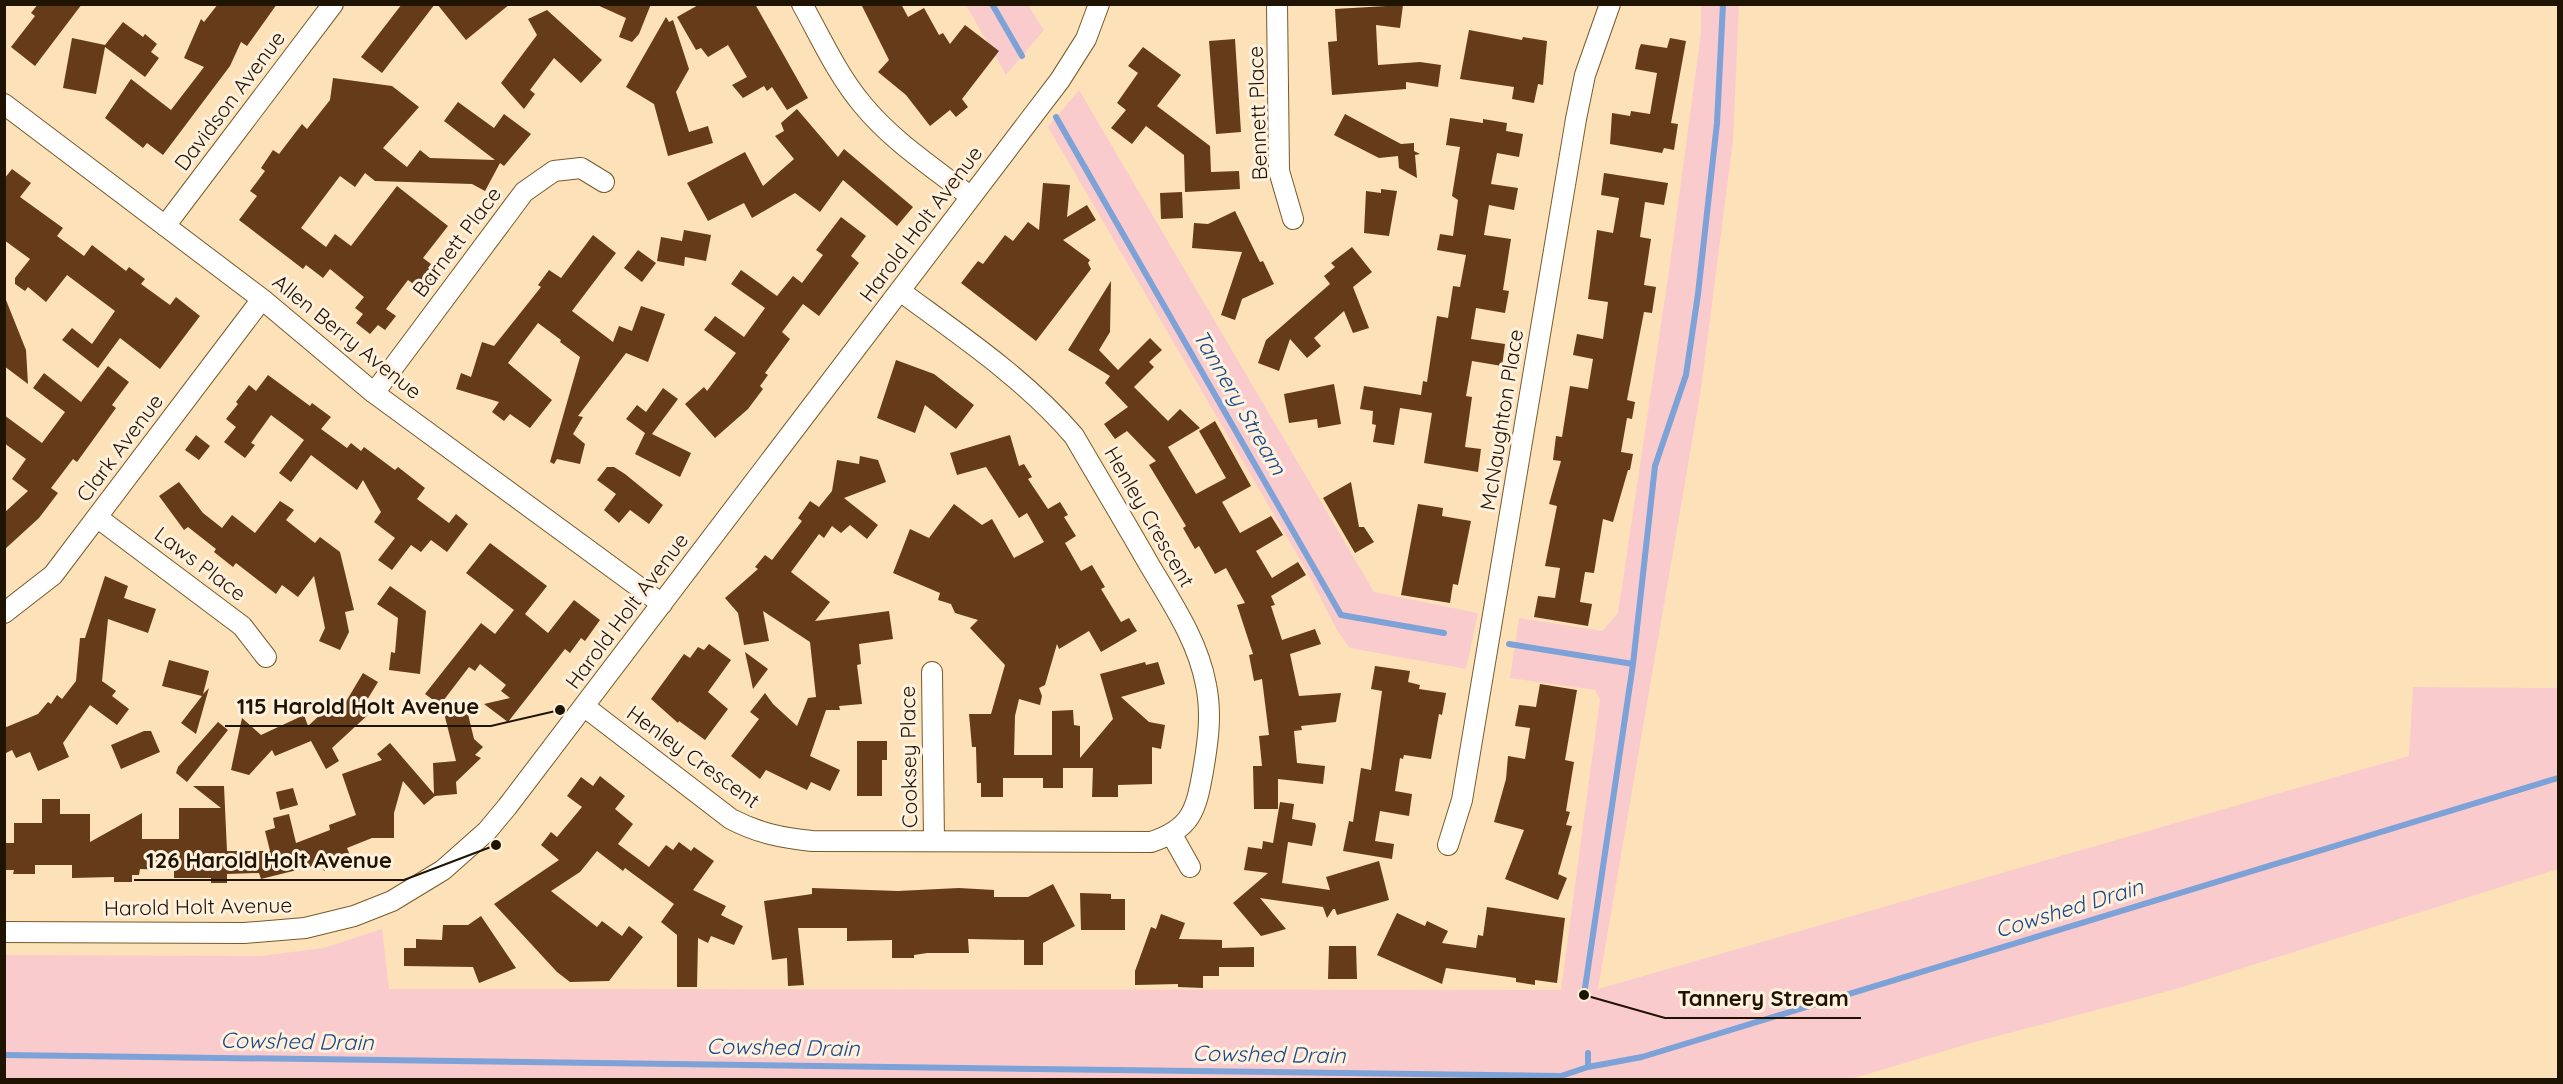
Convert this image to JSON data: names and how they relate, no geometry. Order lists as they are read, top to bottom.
{
  "streets": {
    "street": [
      "Davidson Avenue",
      "Bennett Place",
      "Harold Holt Avenue",
      "Barnett Place",
      "Allen Berry Avenue",
      "McNaughton Place",
      "Clark Avenue",
      "Henley Crescent",
      "Laws Place",
      "Cooksey Place"
    ]
  },
  "crossings": [
    ["Davidson Avenue", "Allen Berry Avenue"],
    ["Harold Holt Avenue", "Allen Berry Avenue"],
    ["Harold Holt Avenue", "Henley Crescent"],
    ["Barnett Place", "Allen Berry Avenue"],
    ["Allen Berry Avenue", "Clark Avenue"],
    ["Clark Avenue", "Laws Place"],
    ["Henley Crescent", "Cooksey Place"]
  ],
  "water": ["Tannery Stream", "Cowshed Drain"],
  "places": ["115 Harold Holt Avenue", "126 Harold Holt Avenue", "Tannery Stream"]
}
